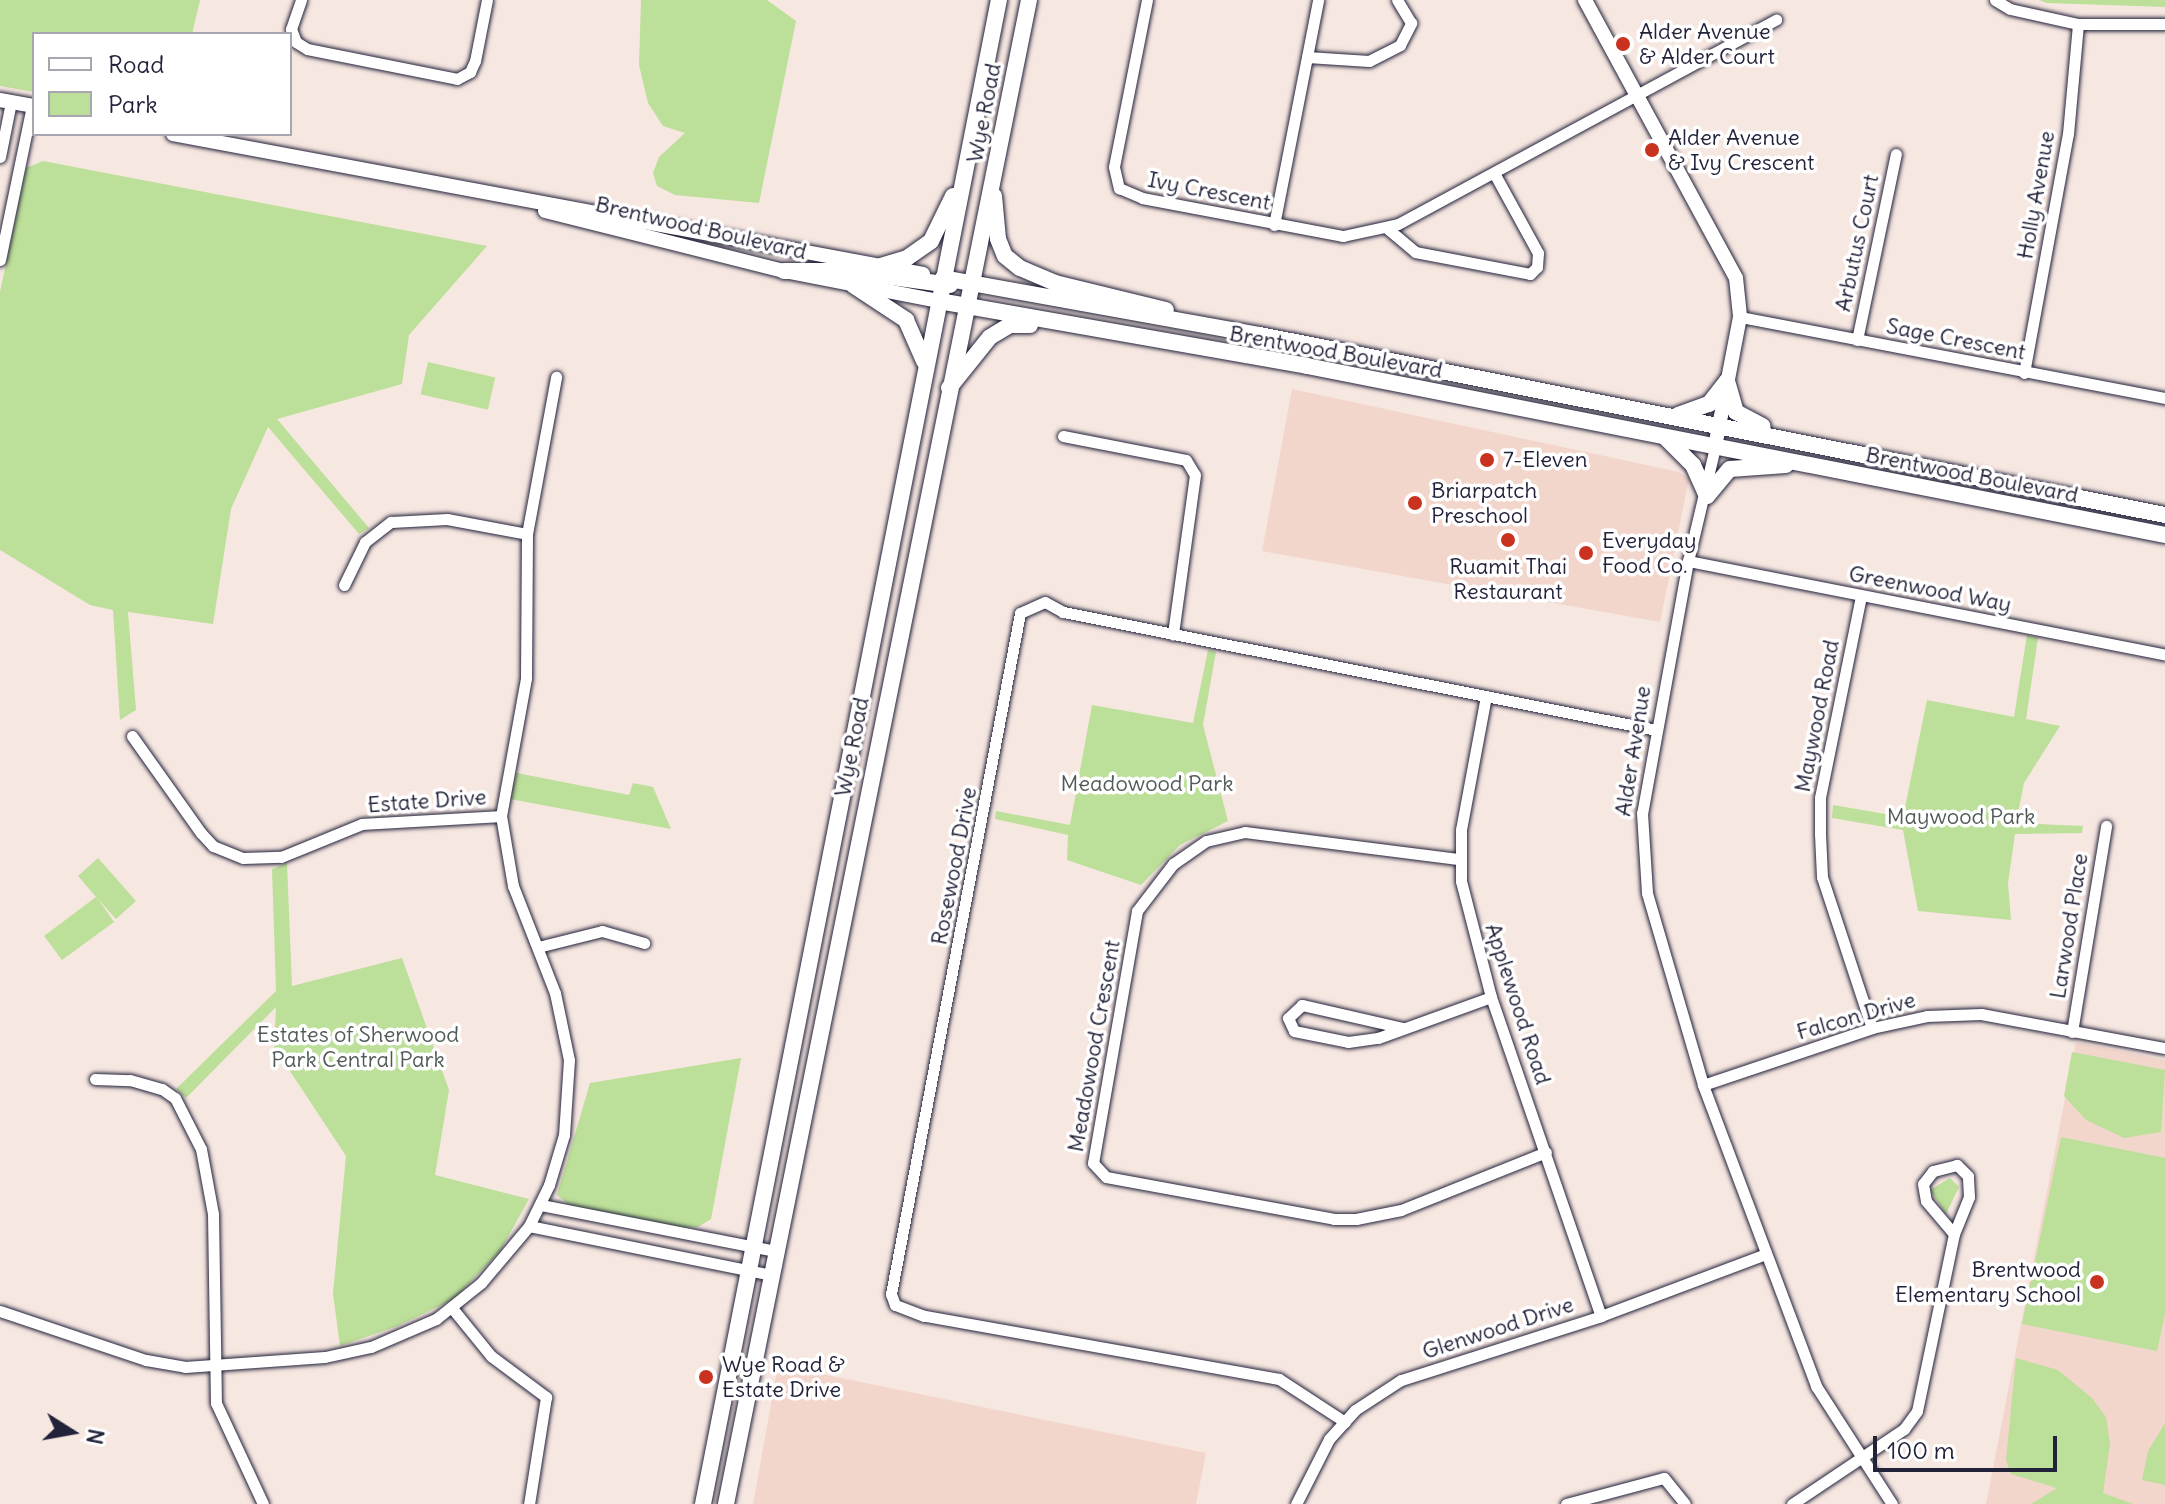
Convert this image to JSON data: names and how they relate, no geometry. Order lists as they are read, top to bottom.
{
  "streets": {
    "main road": ["Wye Road", "Brentwood Boulevard"],
    "street": [
      "Ivy Crescent",
      "Holly Avenue",
      "Arbutus Court",
      "Sage Crescent",
      "Greenwood Way",
      "Maywood Road",
      "Alder Avenue",
      "Estate Drive",
      "Rosewood Drive",
      "Larwood Place",
      "Applewood Road",
      "Falcon Drive",
      "Meadowood Crescent",
      "Glenwood Drive"
    ]
  },
  "crossings": [
    ["Wye Road", "Brentwood Boulevard"],
    ["Ivy Crescent", "Alder Avenue"],
    ["Holly Avenue", "Sage Crescent"],
    ["Brentwood Boulevard", "Alder Avenue"],
    ["Arbutus Court", "Sage Crescent"],
    ["Sage Crescent", "Alder Avenue"],
    ["Greenwood Way", "Maywood Road"],
    ["Greenwood Way", "Alder Avenue"],
    ["Maywood Road", "Falcon Drive"],
    ["Alder Avenue", "Rosewood Drive"],
    ["Alder Avenue", "Falcon Drive"],
    ["Alder Avenue", "Glenwood Drive"],
    ["Rosewood Drive", "Applewood Road"],
    ["Rosewood Drive", "Glenwood Drive"],
    ["Larwood Place", "Falcon Drive"],
    ["Applewood Road", "Meadowood Crescent"],
    ["Applewood Road", "Glenwood Drive"]
  ],
  "parks": ["Meadowood Park", "Maywood Park", "Estates of Sherwood Park Central Park"],
  "places": [
    "Alder Avenue & Alder Court",
    "Alder Avenue & Ivy Crescent",
    "7-Eleven",
    "Briarpatch Preschool",
    "Ruamit Thai Restaurant",
    "Everyday Food Co.",
    "Brentwood Elementary School",
    "Wye Road & Estate Drive"
  ],
  "legend": ["Road", "Park"],
  "scale_bar": "100 m",
  "north": "right"
}
